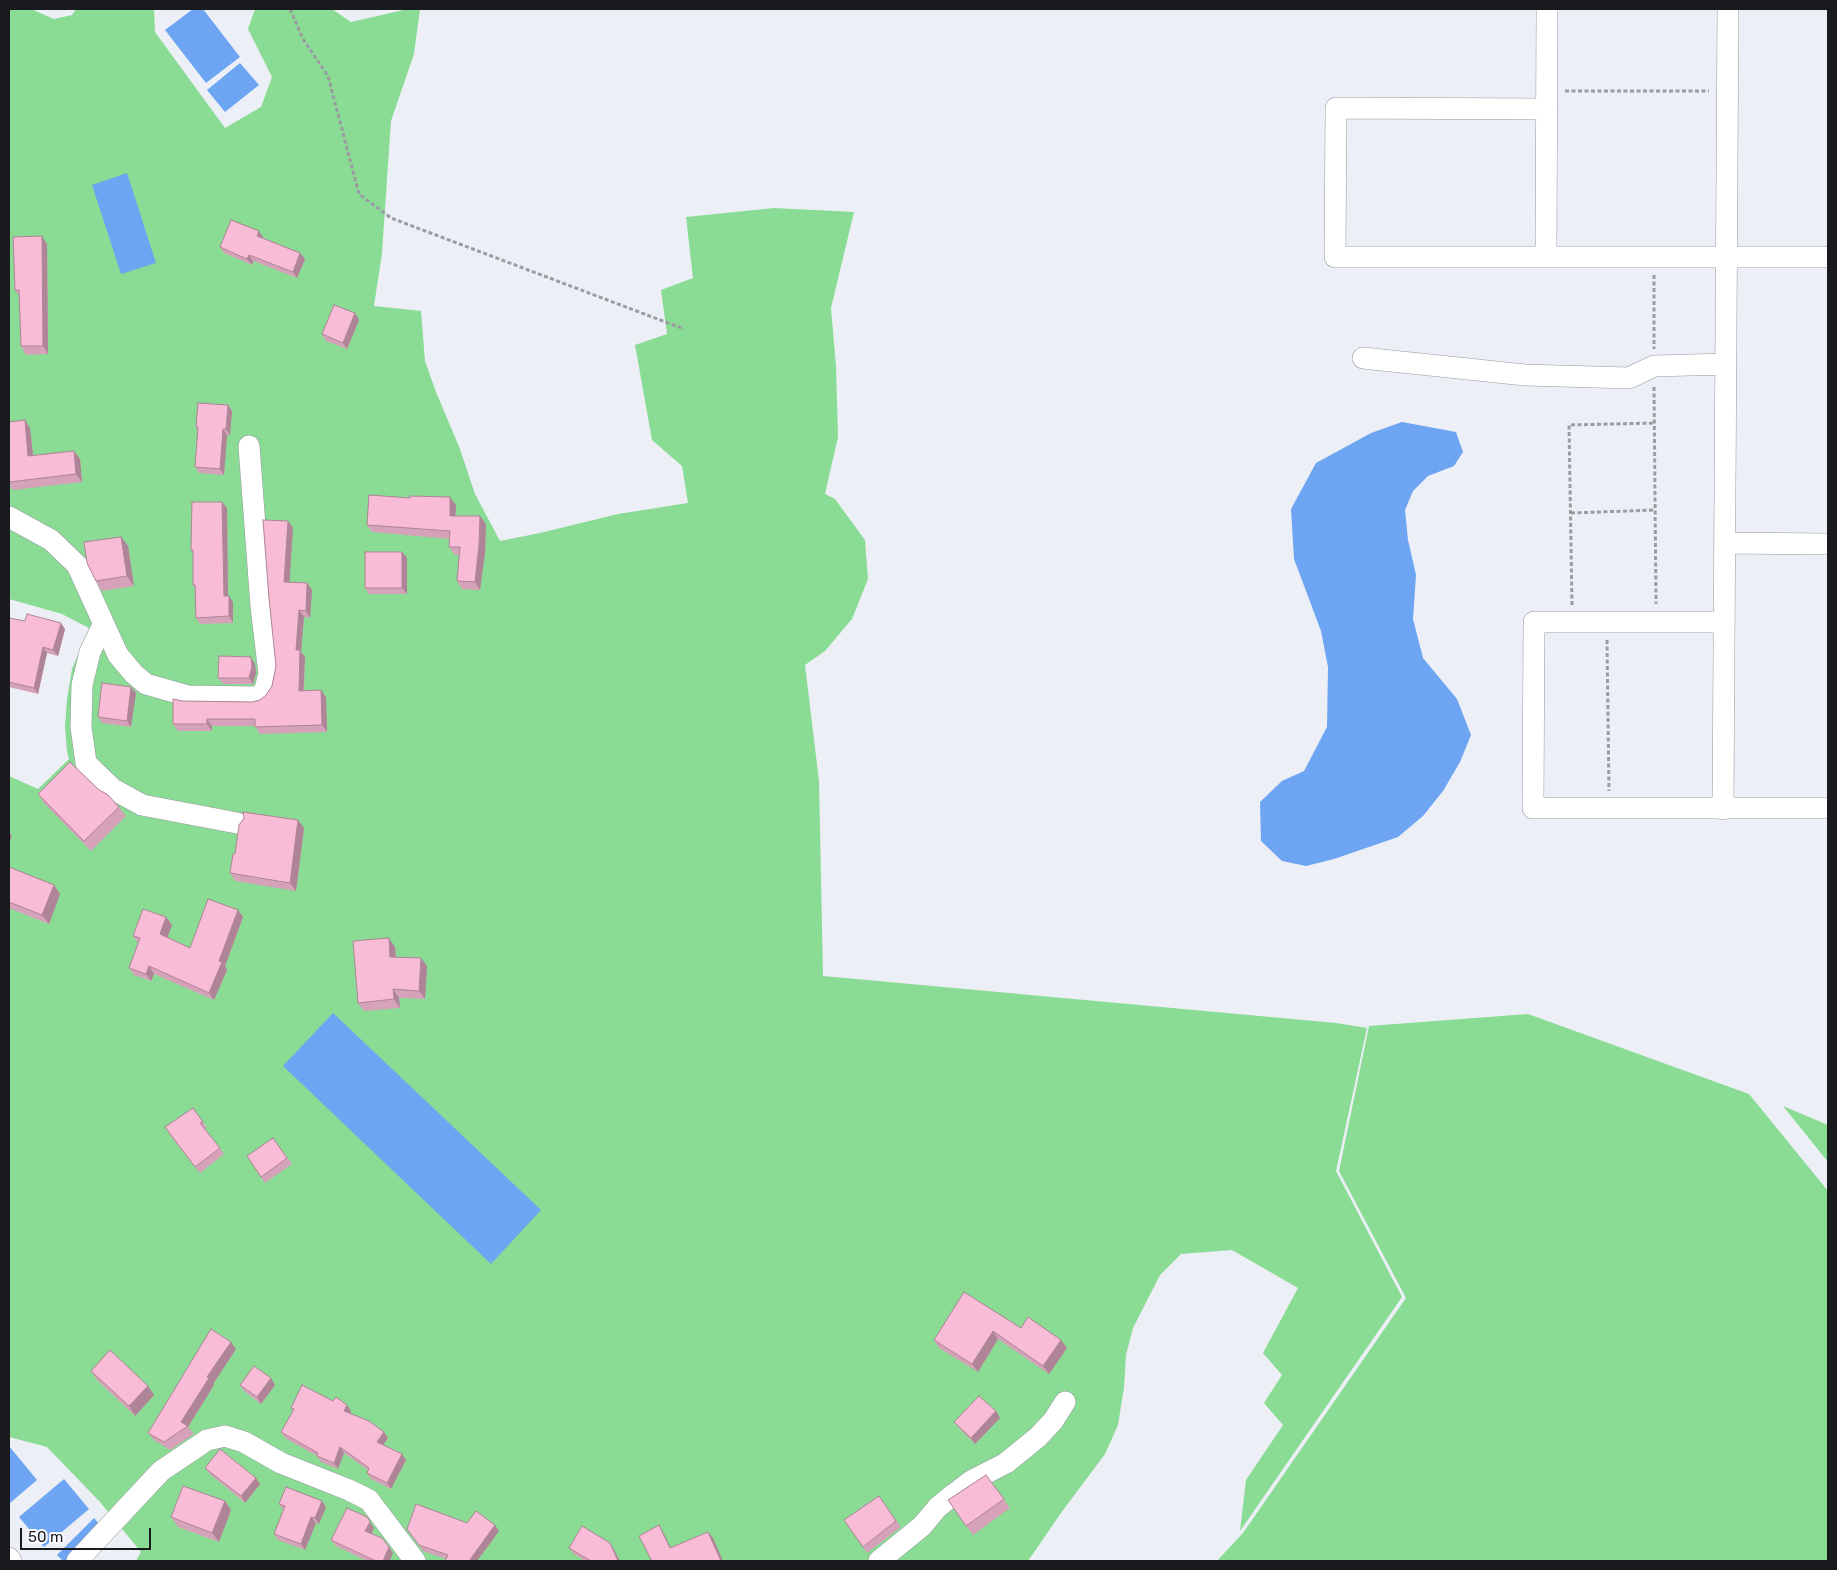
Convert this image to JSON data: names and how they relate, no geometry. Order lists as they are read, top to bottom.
{
  "scale_bar": "50 m"
}
